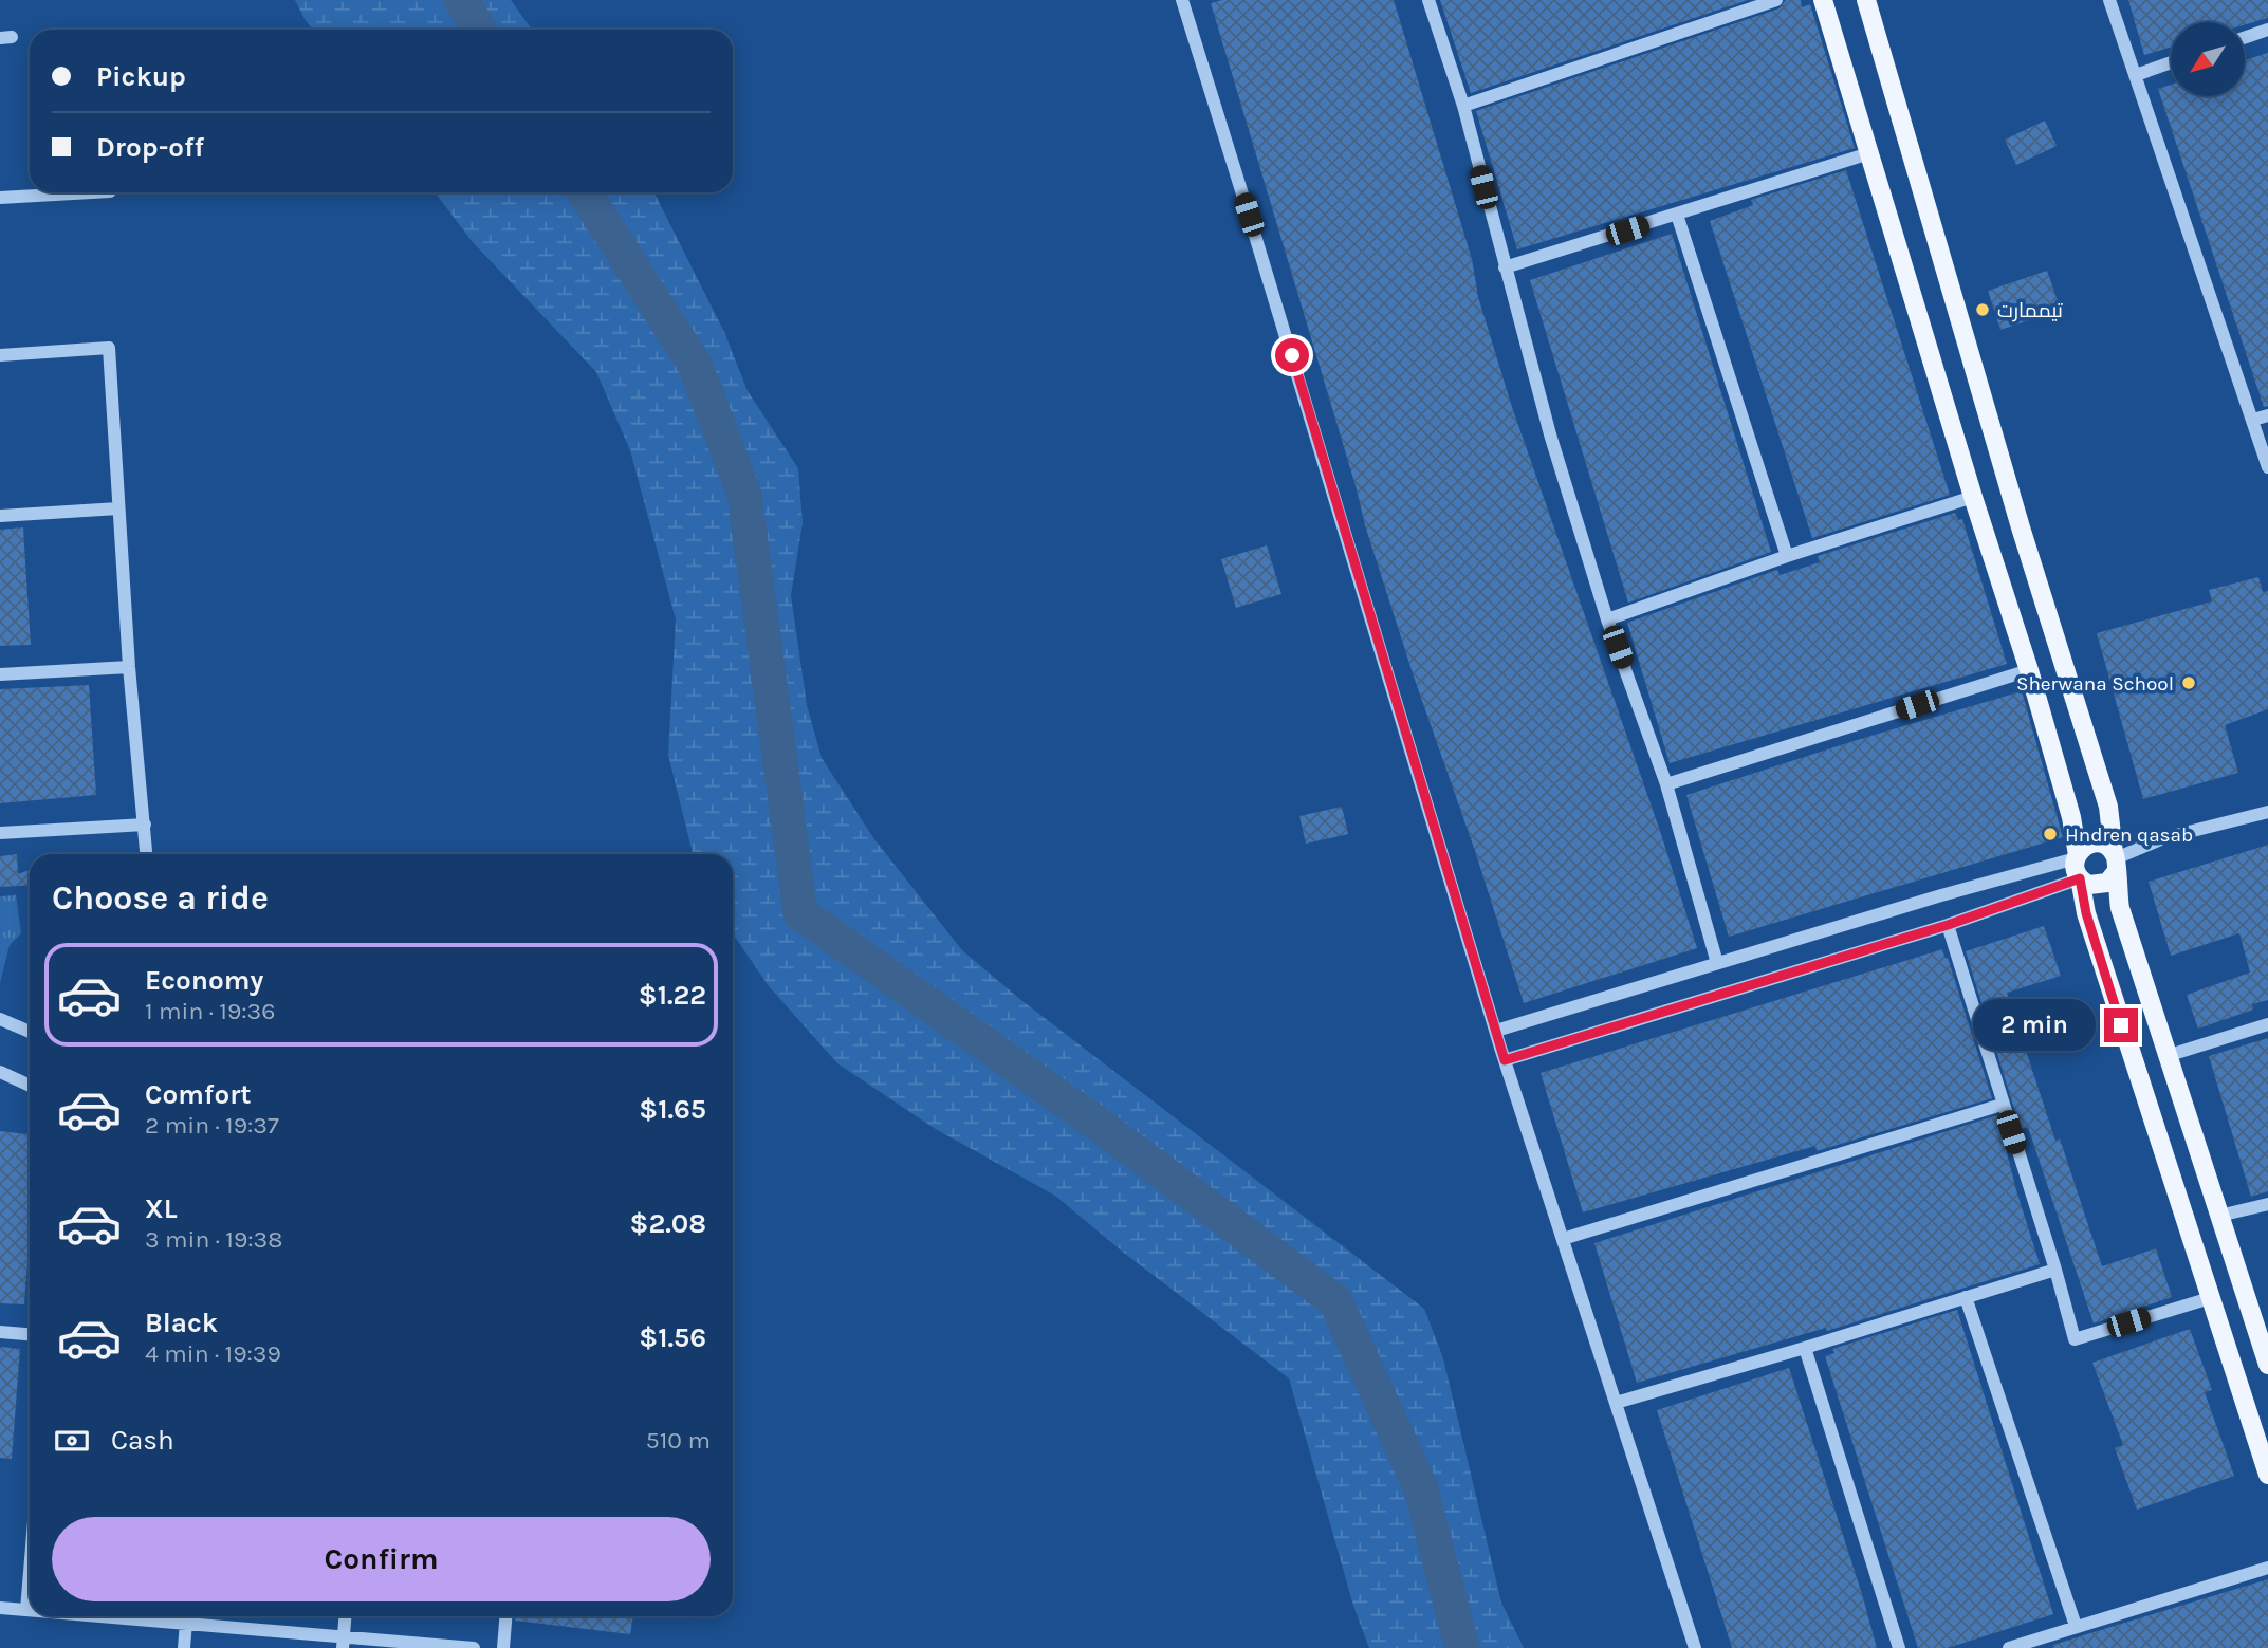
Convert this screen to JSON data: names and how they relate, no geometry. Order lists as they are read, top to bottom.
{
  "places": ["تیممارت", "Sherwana School", "Hndren qasab"],
  "north": "bottom left",
  "page": {
    "banner": ["Pickup", "Drop-off"],
    "heading": "Choose a ride",
    "list": [
      {
        "name": "Economy",
        "note": "1 min · 19:36",
        "value": "$1.22"
      },
      {
        "name": "Comfort",
        "note": "2 min · 19:37",
        "value": "$1.65"
      },
      {
        "name": "XL",
        "note": "3 min · 19:38",
        "value": "$2.08"
      },
      {
        "name": "Black",
        "note": "4 min · 19:39",
        "value": "$1.56"
      }
    ],
    "bubble": "2 min",
    "pay": ["Cash", "510 m"],
    "buttons": "Confirm"
  }
}
